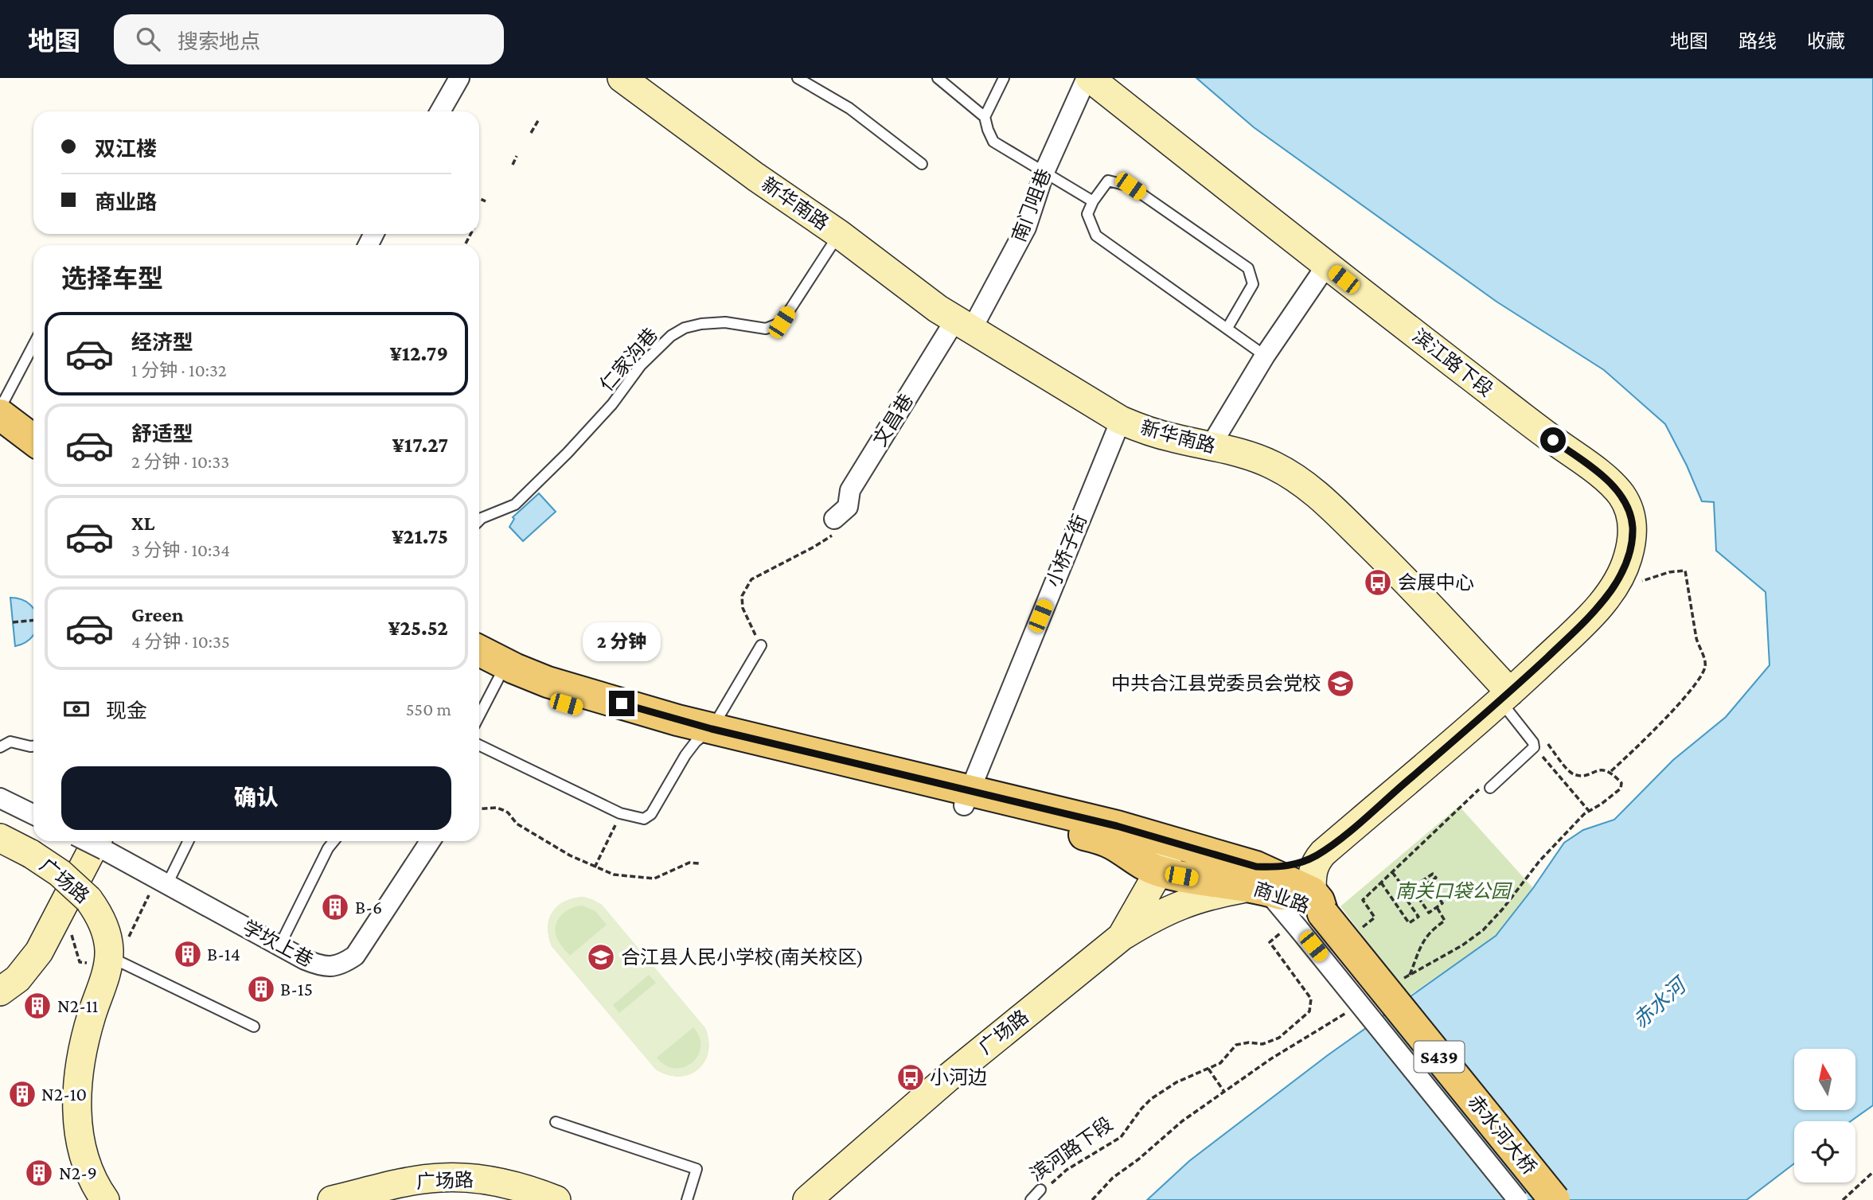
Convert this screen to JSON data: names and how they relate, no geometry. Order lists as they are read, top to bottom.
{
  "streets": {
    "main road": [
      "新华南路",
      "滨江路下段",
      "广场路",
      "商业路",
      "S439",
      "赤水河大桥"
    ],
    "street": [
      "南门咀巷",
      "文昌巷",
      "小桥子街",
      "学坎上巷"
    ],
    "lane": ["仁家沟巷", "滨河路下段"]
  },
  "crossings": [
    ["新华南路", "南门咀巷"],
    ["新华南路", "仁家沟巷"],
    ["新华南路", "滨江路下段"],
    ["新华南路", "文昌巷"],
    ["新华南路", "小桥子街"],
    ["南门咀巷", "滨江路下段"],
    ["南门咀巷", "文昌巷"],
    ["小桥子街", "商业路"],
    ["广场路", "商业路"],
    ["商业路", "赤水河大桥"],
    ["商业路", "滨河路下段"],
    ["赤水河大桥", "滨河路下段"]
  ],
  "water": ["赤水河"],
  "parks": ["南关口袋公园"],
  "places": {
    "bus stop": ["会展中心", "小河边"],
    "school or university": ["中共合江县党委员会党校", "合江县人民小学校(南关校区)"],
    "building": [
      "B-6",
      "B-14",
      "B-15",
      "N2-11",
      "N2-10",
      "N2-9"
    ]
  },
  "north": "top",
  "page": {
    "header": "地图",
    "search": "搜索地点",
    "nav": ["地图", "路线", "收藏"],
    "banner": ["双江楼", "商业路"],
    "heading": "选择车型",
    "list": [
      {
        "name": "经济型",
        "note": "1 分钟 · 10:32",
        "value": "¥12.79"
      },
      {
        "name": "舒适型",
        "note": "2 分钟 · 10:33",
        "value": "¥17.27"
      },
      {
        "name": "XL",
        "note": "3 分钟 · 10:34",
        "value": "¥21.75"
      },
      {
        "name": "Green",
        "note": "4 分钟 · 10:35",
        "value": "¥25.52"
      }
    ],
    "bubble": "2 分钟",
    "pay": ["现金", "550 m"],
    "buttons": "确认"
  }
}
